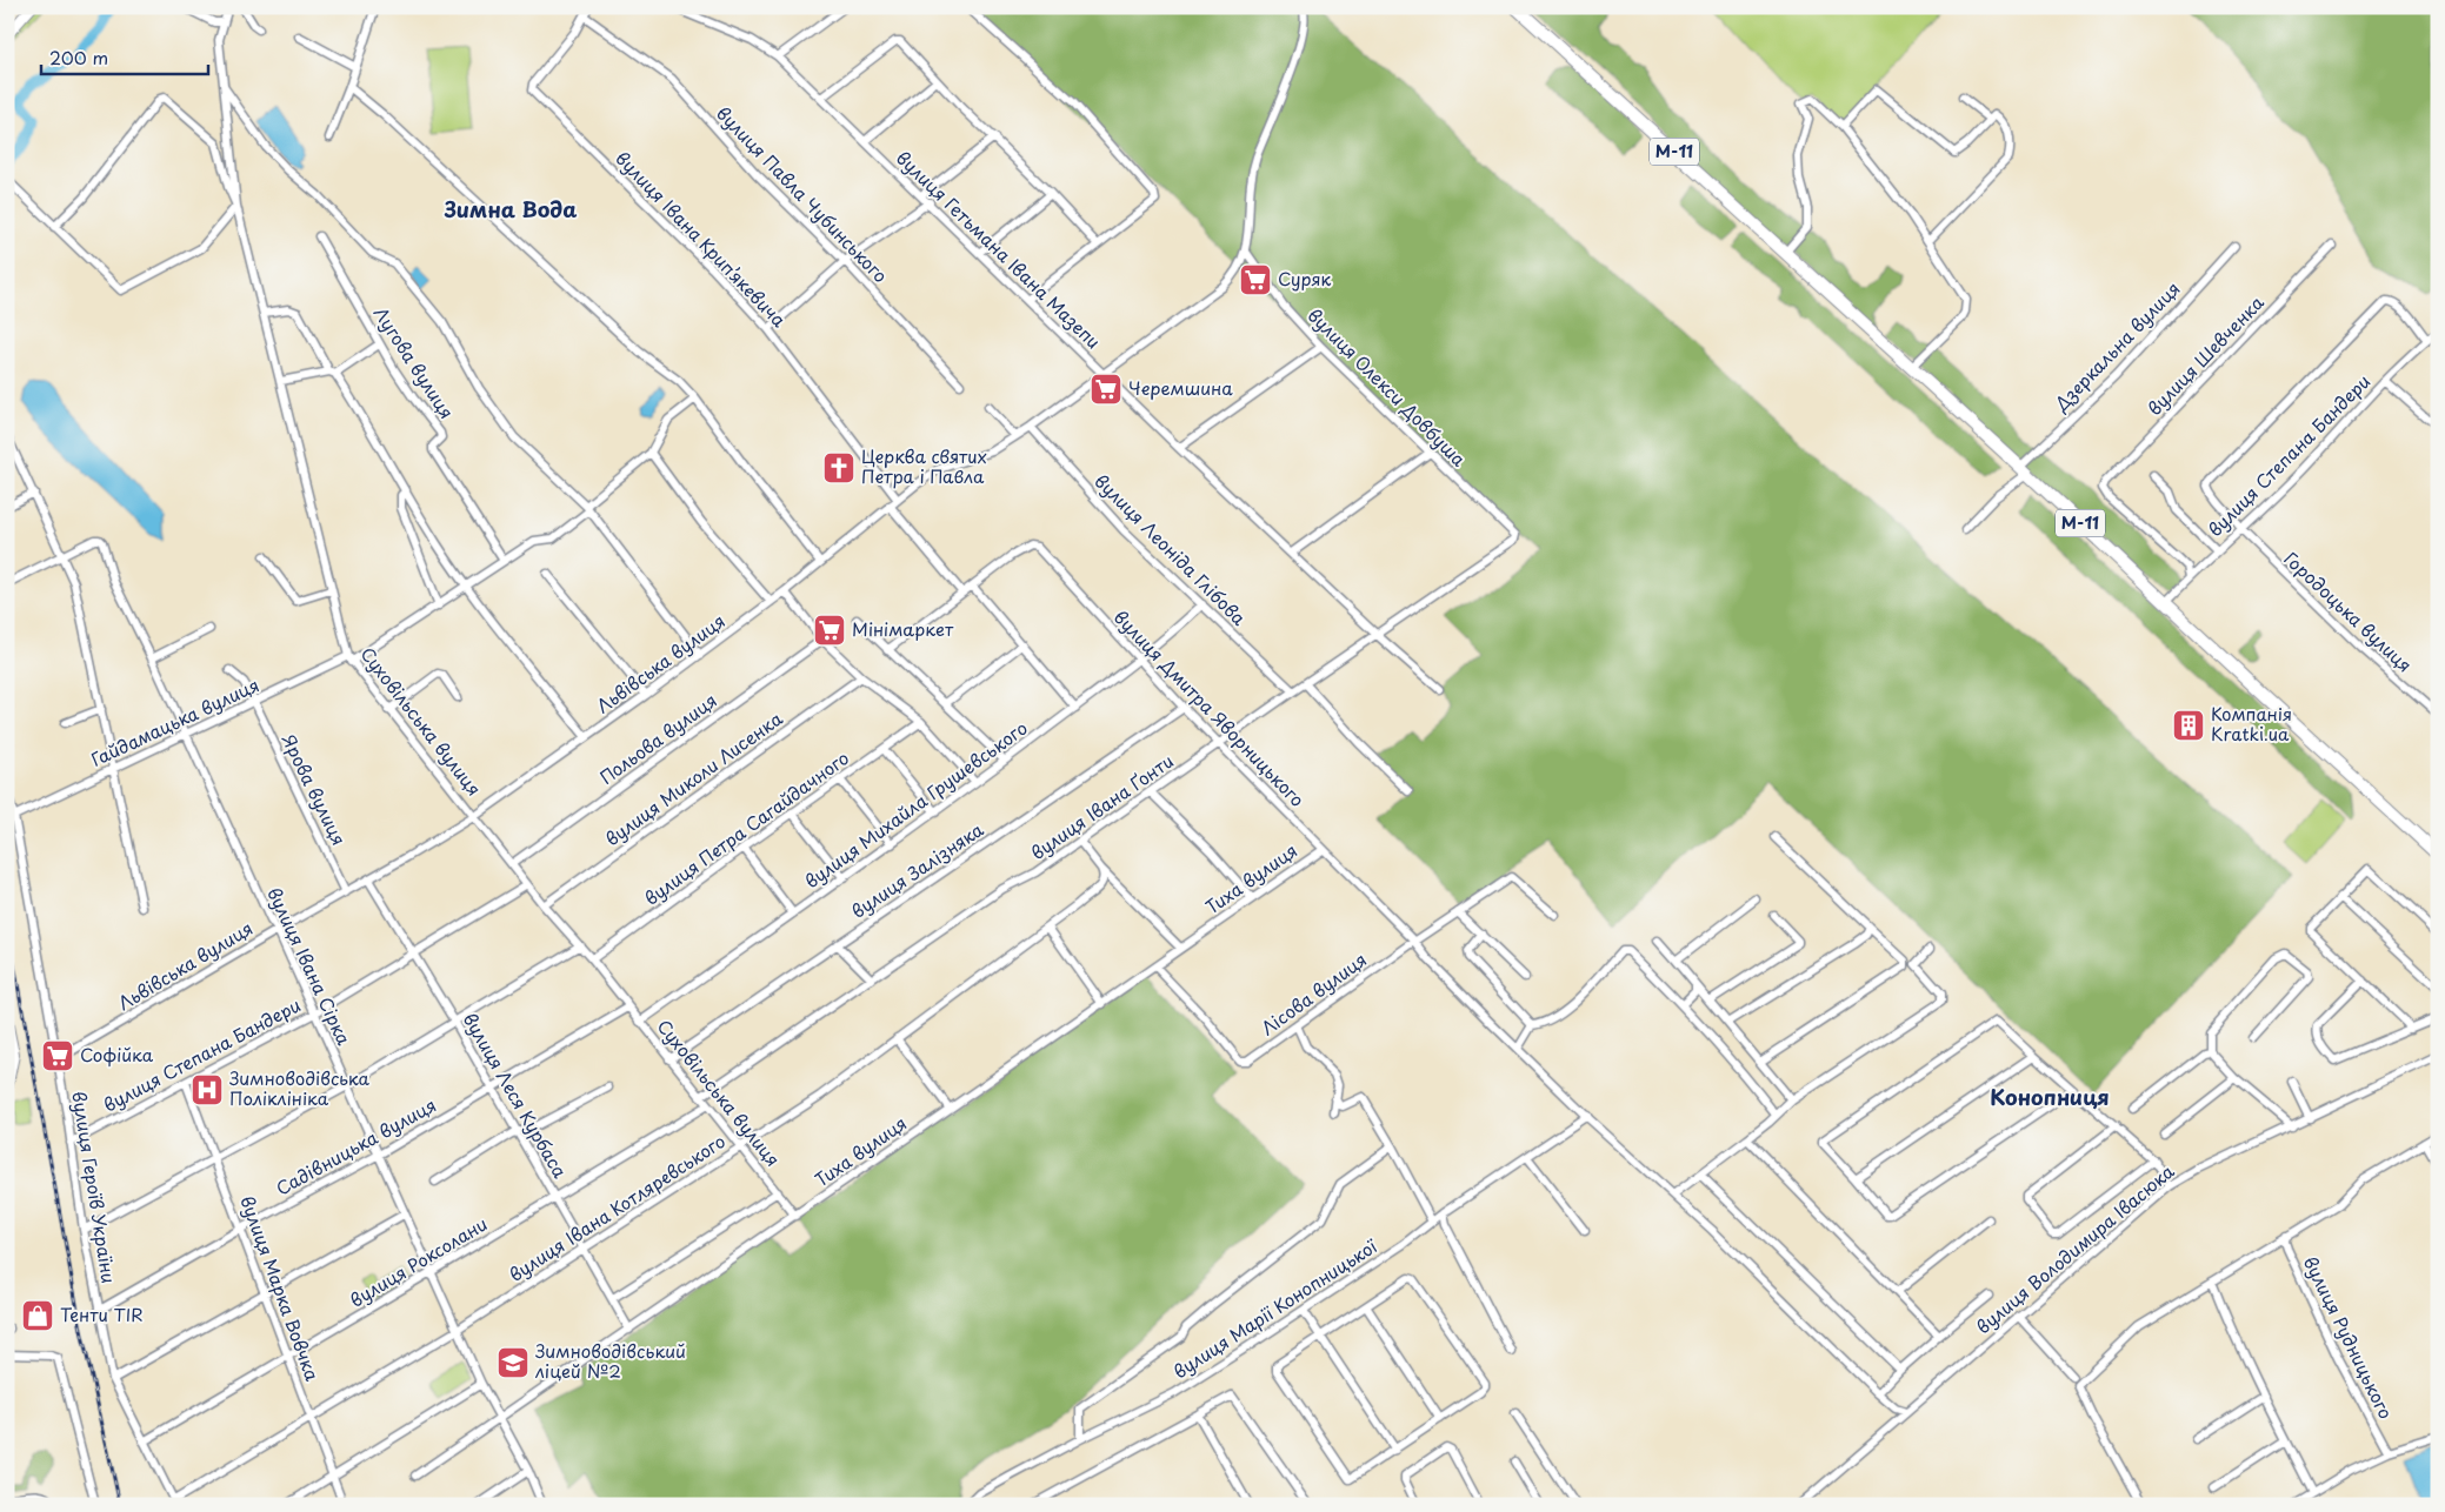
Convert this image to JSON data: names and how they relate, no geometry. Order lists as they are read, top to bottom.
{
  "streets": {
    "highway": ["М-11"],
    "street": [
      "вулиця Павла Чубинського",
      "вулиця Івана Крипʼякевича",
      "вулиця Гетьмана Івана Мазепи",
      "Дзеркальна вулиця",
      "вулиця Шевченка",
      "Лугова вулиця",
      "вулиця Олекси Довбуша",
      "вулиця Степана Бандери",
      "вулиця Леоніда Глібова",
      "Городоцька вулиця",
      "Львівська вулиця",
      "вулиця Дмитра Яворницького",
      "Суховільська вулиця",
      "Гайдамацька вулиця",
      "Польова вулиця",
      "вулиця Миколи Лисенка",
      "Ярова вулиця",
      "вулиця Михайла Грушевського",
      "вулиця Івана Ґонти",
      "вулиця Петра Сагайдачного",
      "вулиця Залізняка",
      "Тиха вулиця",
      "вулиця Івана Сірка",
      "Лісова вулиця",
      "вулиця Леся Курбаса",
      "Садівницька вулиця",
      "вулиця Героїв України",
      "вулиця Івана Котляревського",
      "вулиця Володимира Івасюка",
      "вулиця Роксолани",
      "вулиця Марка Вовчка",
      "вулиця Марії Конопницької",
      "вулиця Рудницького"
    ]
  },
  "crossings": [
    ["М-11", "Дзеркальна вулиця"],
    ["М-11", "вулиця Степана Бандери"],
    ["вулиця Павла Чубинського", "вулиця Івана Крипʼякевича"],
    ["вулиця Івана Крипʼякевича", "Львівська вулиця"],
    ["вулиця Гетьмана Івана Мазепи", "Львівська вулиця"],
    ["вулиця Гетьмана Івана Мазепи", "вулиця Івана Ґонти"],
    ["вулиця Шевченка", "вулиця Степана Бандери"],
    ["Лугова вулиця", "Гайдамацька вулиця"],
    ["вулиця Олекси Довбуша", "Львівська вулиця"],
    ["вулиця Олекси Довбуша", "вулиця Івана Ґонти"],
    ["вулиця Степана Бандери", "Городоцька вулиця"],
    ["вулиця Степана Бандери", "Суховільська вулиця"],
    ["вулиця Степана Бандери", "вулиця Івана Сірка"],
    ["вулиця Степана Бандери", "вулиця Леся Курбаса"],
    ["вулиця Степана Бандери", "вулиця Героїв України"],
    ["вулиця Степана Бандери", "вулиця Марка Вовчка"],
    ["вулиця Леоніда Глібова", "Львівська вулиця"],
    ["вулиця Леоніда Глібова", "вулиця Михайла Грушевського"],
    ["вулиця Леоніда Глібова", "вулиця Івана Ґонти"],
    ["Львівська вулиця", "Суховільська вулиця"],
    ["Львівська вулиця", "Ярова вулиця"],
    ["Львівська вулиця", "вулиця Івана Сірка"],
    ["Львівська вулиця", "вулиця Леся Курбаса"],
    ["Львівська вулиця", "вулиця Героїв України"],
    ["вулиця Дмитра Яворницького", "вулиця Михайла Грушевського"],
    ["вулиця Дмитра Яворницького", "вулиця Івана Ґонти"],
    ["вулиця Дмитра Яворницького", "вулиця Залізняка"],
    ["вулиця Дмитра Яворницького", "Тиха вулиця"],
    ["вулиця Дмитра Яворницького", "Лісова вулиця"],
    ["вулиця Дмитра Яворницького", "вулиця Володимира Івасюка"],
    ["вулиця Дмитра Яворницького", "вулиця Марії Конопницької"],
    ["Суховільська вулиця", "Гайдамацька вулиця"],
    ["Суховільська вулиця", "Польова вулиця"],
    ["Суховільська вулиця", "вулиця Миколи Лисенка"],
    ["Суховільська вулиця", "вулиця Михайла Грушевського"],
    ["Суховільська вулиця", "вулиця Івана Ґонти"],
    ["Суховільська вулиця", "вулиця Петра Сагайдачного"],
    ["Суховільська вулиця", "вулиця Залізняка"],
    ["Суховільська вулиця", "Тиха вулиця"],
    ["Суховільська вулиця", "Садівницька вулиця"],
    ["Суховільська вулиця", "вулиця Івана Котляревського"],
    ["Суховільська вулиця", "вулиця Роксолани"],
    ["Гайдамацька вулиця", "Ярова вулиця"],
    ["Гайдамацька вулиця", "вулиця Івана Сірка"],
    ["Гайдамацька вулиця", "вулиця Героїв України"],
    ["Тиха вулиця", "вулиця Івана Сірка"],
    ["Тиха вулиця", "Лісова вулиця"],
    ["Тиха вулиця", "вулиця Леся Курбаса"],
    ["вулиця Івана Сірка", "Садівницька вулиця"],
    ["вулиця Івана Сірка", "вулиця Івана Котляревського"],
    ["вулиця Івана Сірка", "вулиця Роксолани"],
    ["вулиця Леся Курбаса", "Садівницька вулиця"],
    ["вулиця Леся Курбаса", "вулиця Івана Котляревського"],
    ["вулиця Леся Курбаса", "вулиця Роксолани"],
    ["Садівницька вулиця", "вулиця Героїв України"],
    ["Садівницька вулиця", "вулиця Марка Вовчка"],
    ["вулиця Героїв України", "вулиця Івана Котляревського"],
    ["вулиця Героїв України", "вулиця Роксолани"],
    ["вулиця Івана Котляревського", "вулиця Марка Вовчка"],
    ["вулиця Роксолани", "вулиця Марка Вовчка"]
  ],
  "districts": ["Зимна Вода", "Конопниця"],
  "places": {
    "supermarket": [
      "Суряк",
      "Черемшина",
      "Мінімаркет",
      "Софійка"
    ],
    "church": ["Церква святих Петра і Павла"],
    "building": ["Компанія Kratki.ua"],
    "hospital": ["Зимноводівська Поліклініка"],
    "shop": ["Тенти TIR"],
    "school or university": ["Зимноводівський ліцей №2"]
  },
  "scale_bar": "200 m"
}
